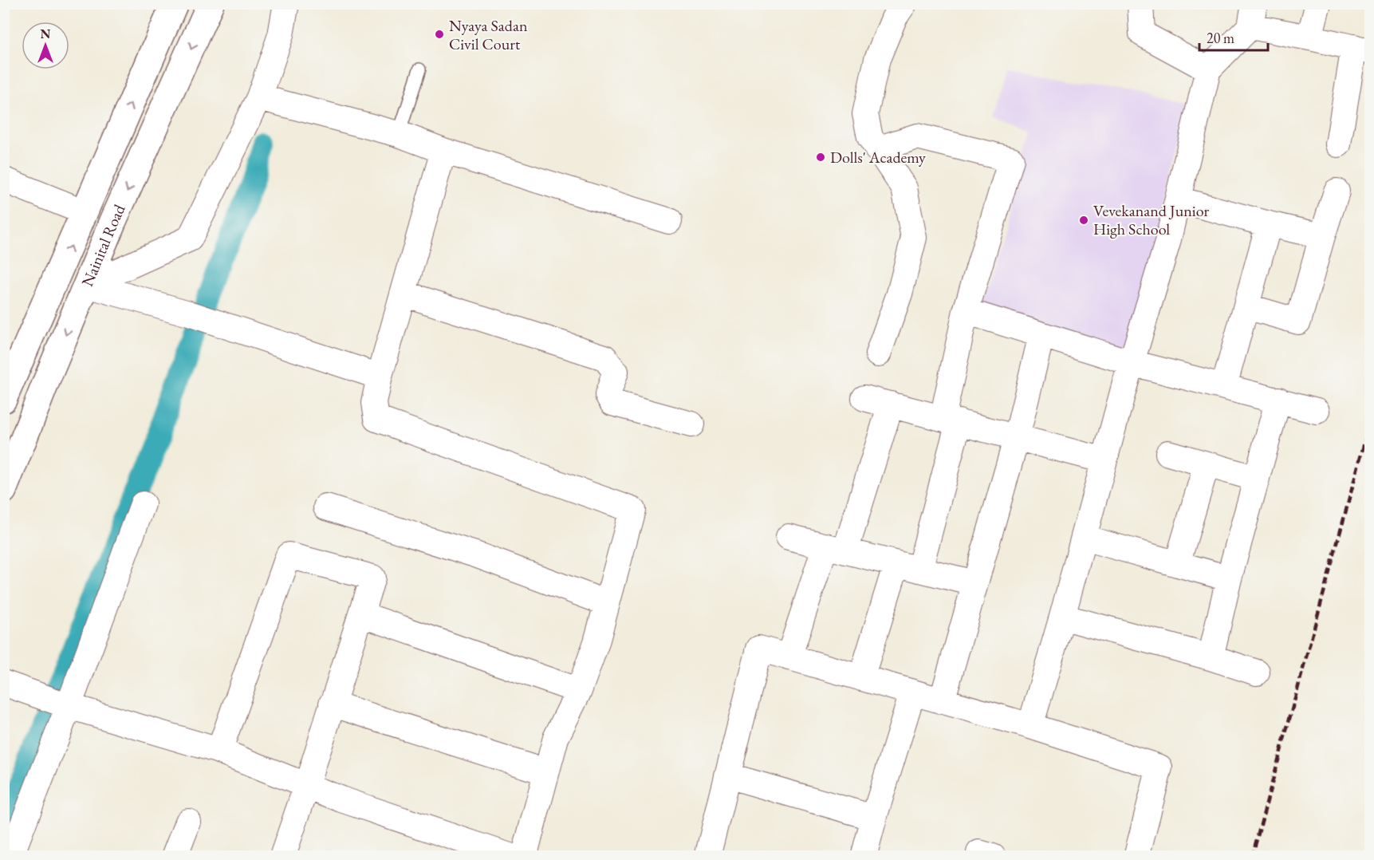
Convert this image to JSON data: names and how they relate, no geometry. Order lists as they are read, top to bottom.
{
  "streets": {
    "highway": ["Nainital Road"]
  },
  "places": ["Nyaya Sadan Civil Court", "Dolls' Academy", "Vevekanand Junior High School"],
  "scale_bar": "20 m",
  "north": "top"
}
